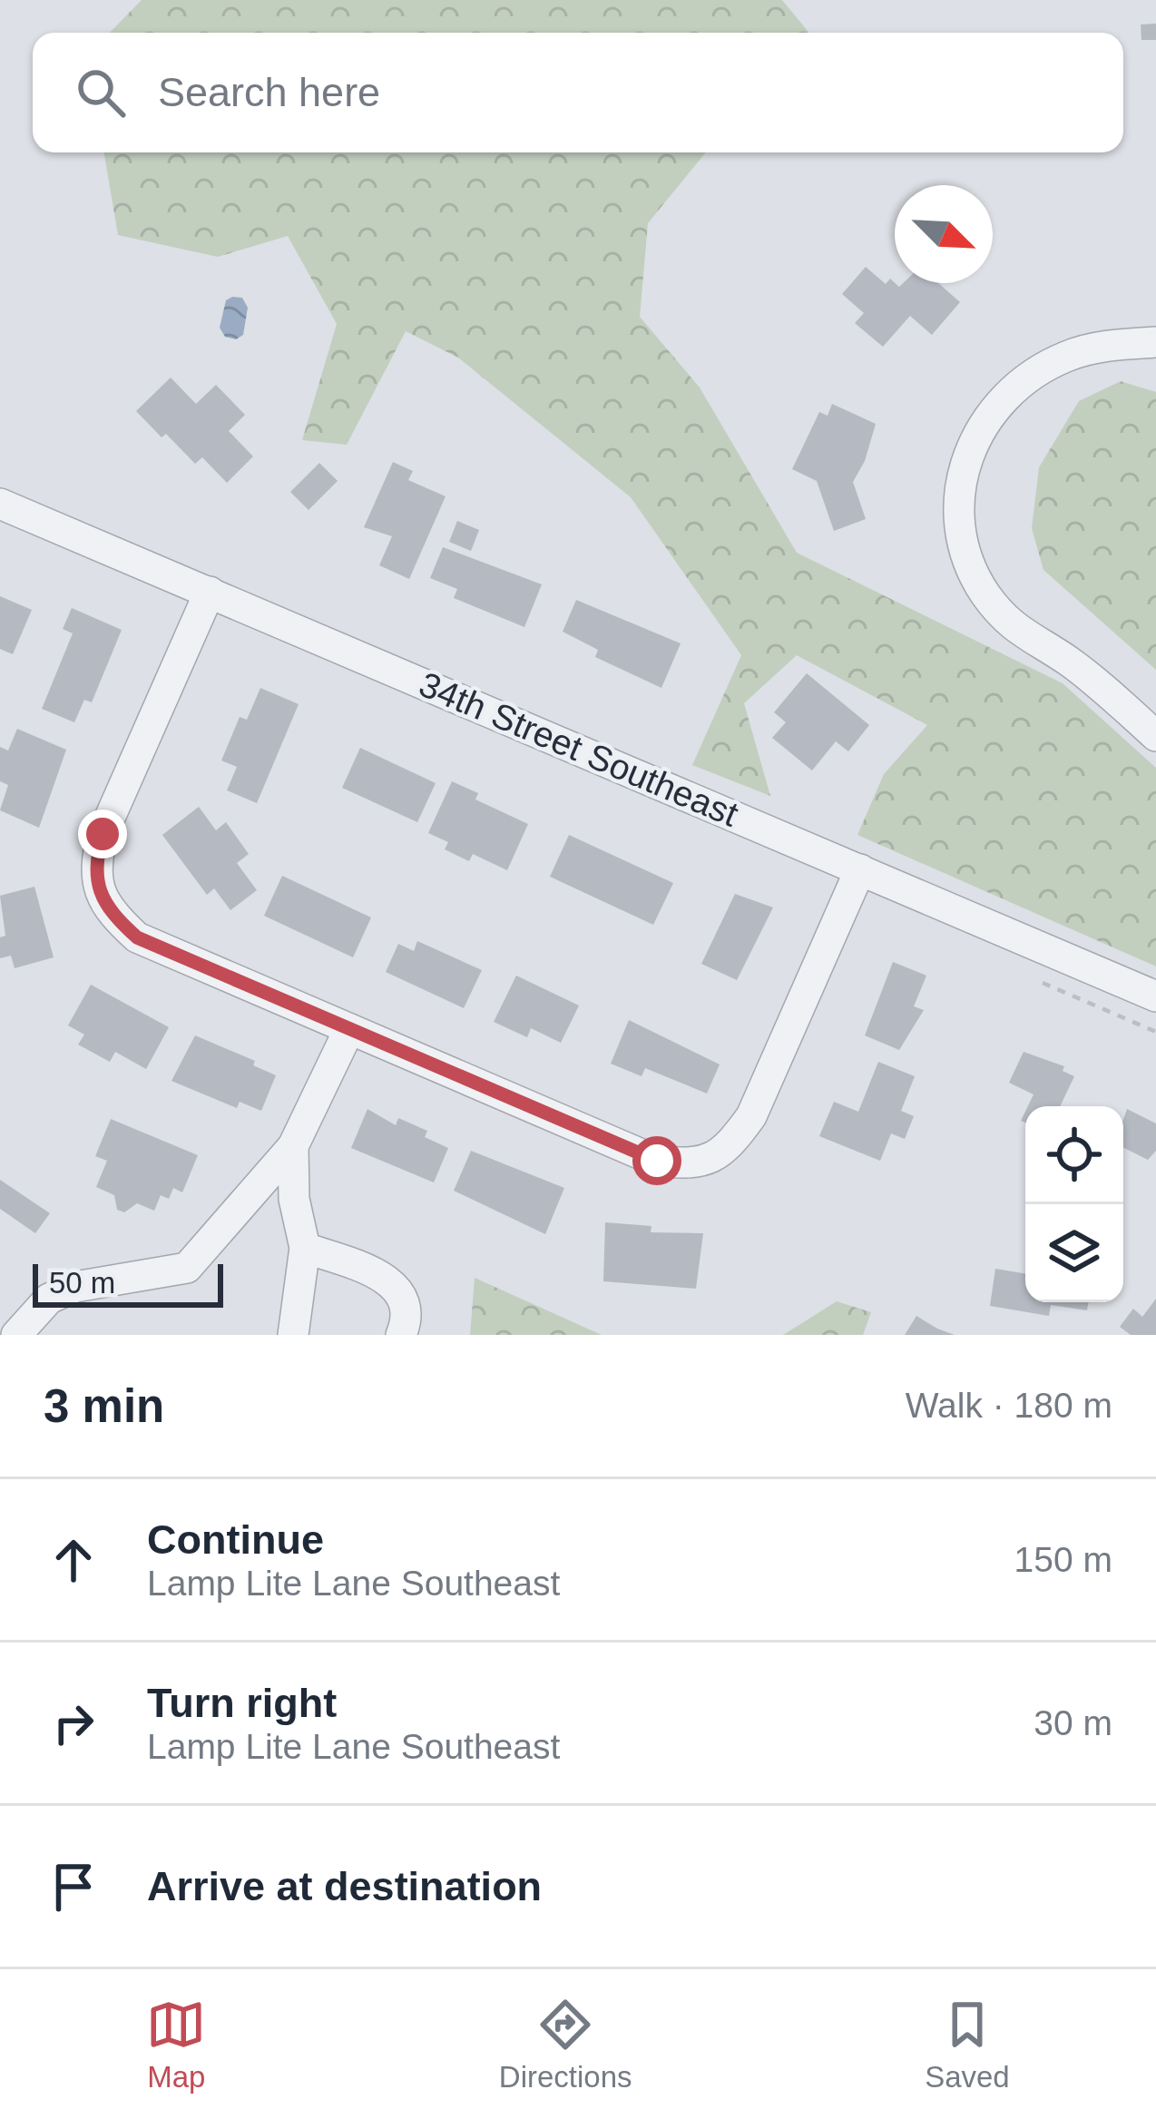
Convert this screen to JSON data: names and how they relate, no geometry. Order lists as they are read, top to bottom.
{
  "streets": {
    "street": ["34th Street Southeast"]
  },
  "scale_bar": "50 m",
  "north": "bottom right",
  "page": {
    "search": "Search here",
    "scale": "50 m",
    "heading": ["3 min", "Walk · 180 m"],
    "list": [
      ["Continue", "Lamp Lite Lane Southeast", "150 m"],
      ["Turn right", "Lamp Lite Lane Southeast", "30 m"],
      "Arrive at destination"
    ],
    "nav": ["Map", "Directions", "Saved"]
  }
}
